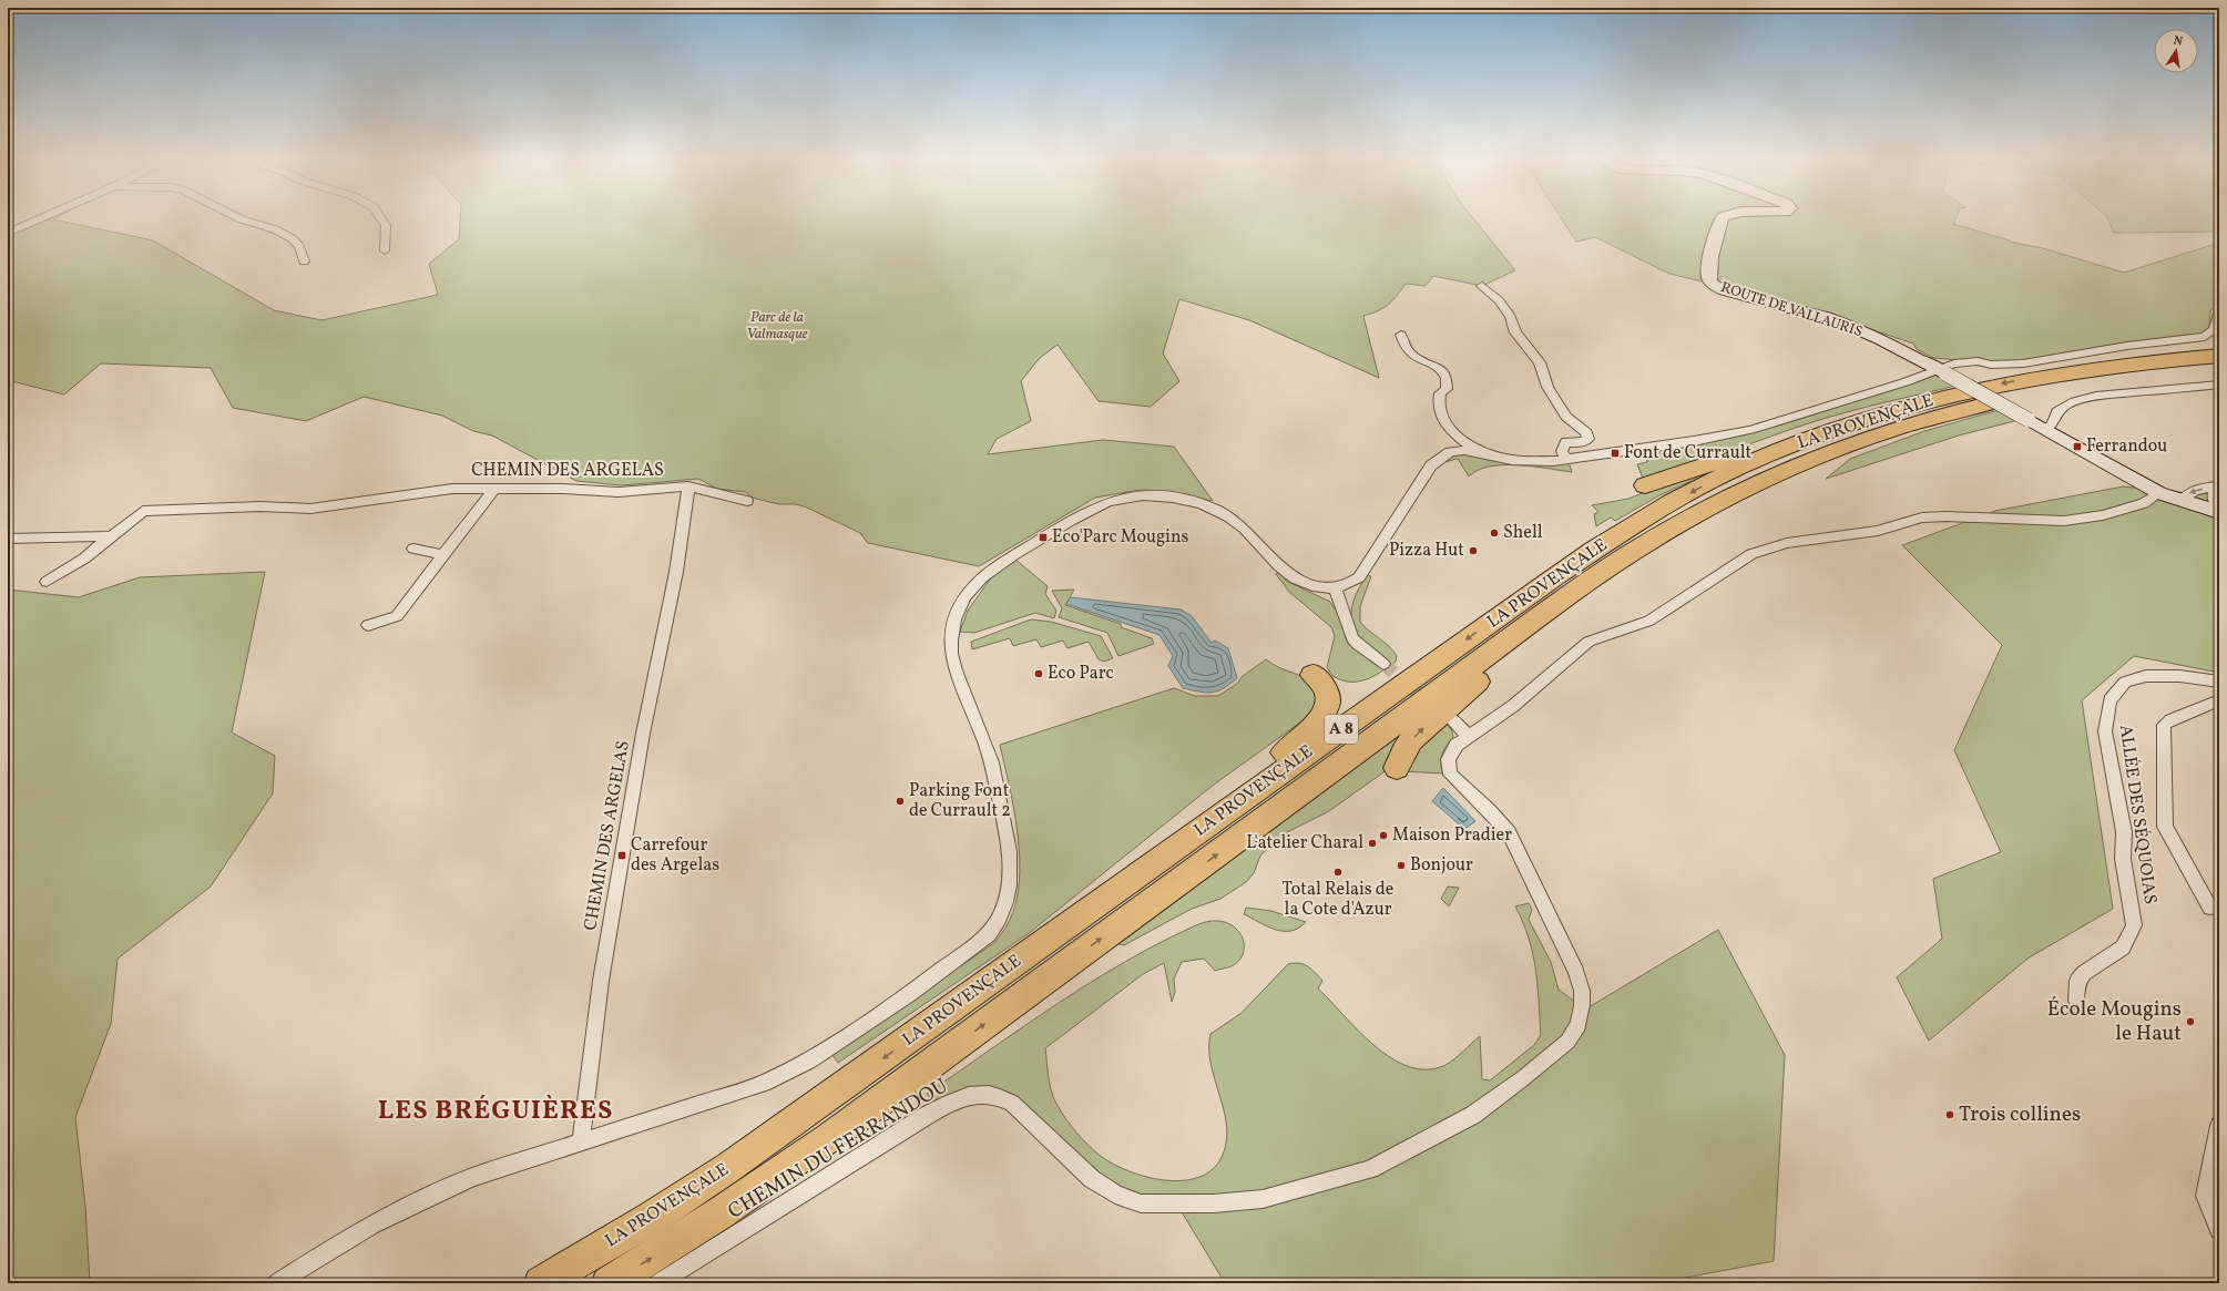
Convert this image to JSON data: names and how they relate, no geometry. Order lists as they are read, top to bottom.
{
  "streets": {
    "highway": ["LA PROVENÇALE", "A 8"],
    "main road": ["ROUTE DE VALLAURIS"],
    "street": ["CHEMIN DES ARGELAS", "ALLÉE DES SÉQUOIAS", "CHEMIN DU FERRANDOU"]
  },
  "crossings": [
    ["ROUTE DE VALLAURIS", "CHEMIN DU FERRANDOU"]
  ],
  "districts": ["LES BRÉGUIÈRES"],
  "parks": ["Parc de la Valmasque"],
  "places": {
    "transit": [
      "Ferrandou",
      "Font de Currault",
      "Eco'Parc Mougins",
      "Carrefour des Argelas"
    ],
    "other": [
      "Shell",
      "Pizza Hut",
      "Eco Parc",
      "Parking Font de Currault 2",
      "Maison Pradier",
      "L'atelier Charal",
      "Bonjour",
      "Total Relais de la Cote d'Azur",
      "École Mougins le Haut",
      "Trois collines"
    ]
  },
  "north": "top"
}
